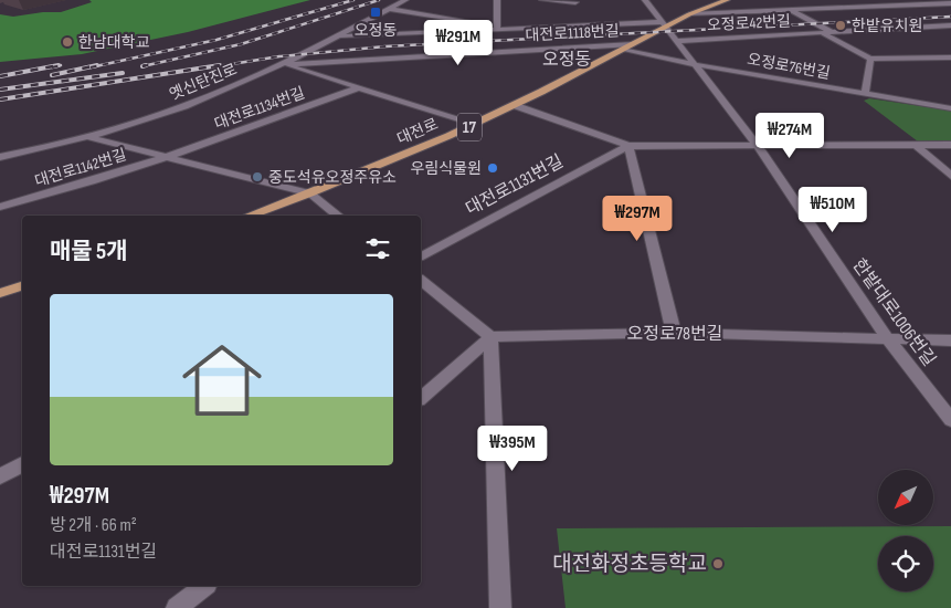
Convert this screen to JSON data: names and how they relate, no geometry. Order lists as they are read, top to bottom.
{
  "streets": {
    "main road": ["17", "대전로"],
    "street": [
      "오정로42번길",
      "대전로1118번길",
      "오정로76번길",
      "옛신탄진로",
      "대전로1134번길",
      "대전로1142번길",
      "대전로1131번길",
      "한밭대로1006번길",
      "오정로78번길"
    ]
  },
  "crossings": [
    ["오정로42번길", "한밭대로1006번길"],
    ["대전로1118번길", "옛신탄진로"],
    ["대전로1118번길", "대전로1134번길"],
    ["대전로1118번길", "대전로"],
    ["오정로76번길", "대전로"],
    ["오정로76번길", "한밭대로1006번길"],
    ["옛신탄진로", "대전로1134번길"],
    ["옛신탄진로", "대전로1142번길"],
    ["대전로1134번길", "대전로"],
    ["대전로1134번길", "대전로1142번길"],
    ["대전로", "대전로1142번길"],
    ["대전로", "대전로1131번길"],
    ["대전로", "한밭대로1006번길"],
    ["대전로1131번길", "한밭대로1006번길"],
    ["한밭대로1006번길", "오정로78번길"]
  ],
  "districts": ["오정동"],
  "places": {
    "transit": ["오정동"],
    "other": [
      "한밭유치원",
      "한남대학교",
      "우림식물원",
      "중도석유오정주유소",
      "대전화정초등학교"
    ]
  },
  "north": "bottom left",
  "page": {
    "price": [
      "₩291M",
      "₩274M",
      "₩510M",
      "₩297M",
      "₩395M"
    ],
    "heading": "매물 5개",
    "list": [
      {
        "name": "₩297M",
        "note": "방 2개 · 66 m² · 대전로1131번길"
      }
    ]
  }
}
